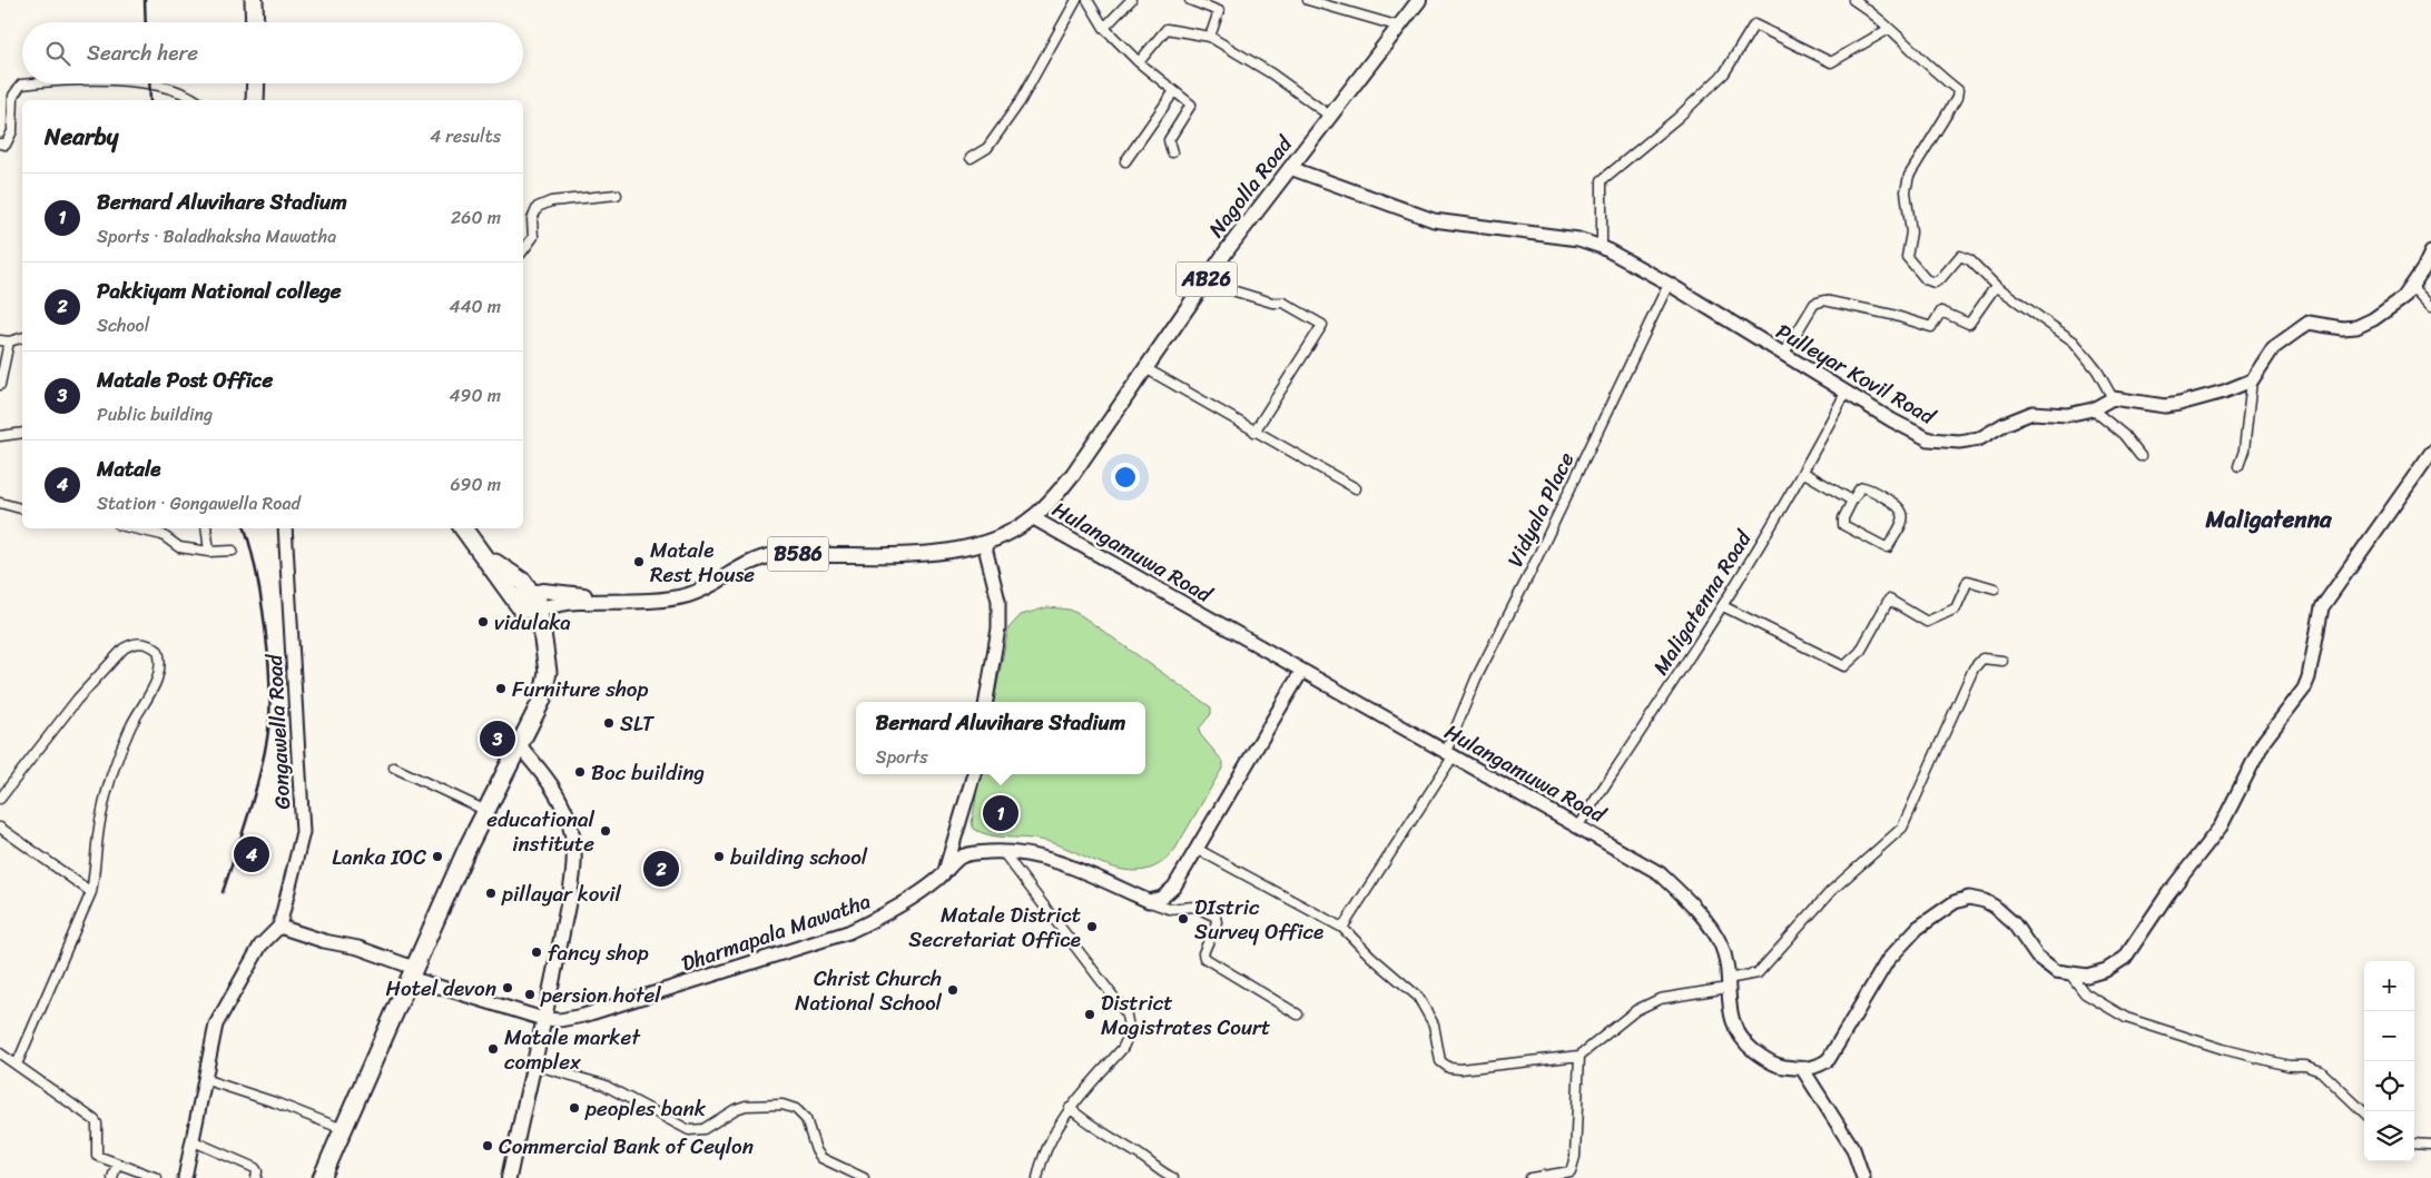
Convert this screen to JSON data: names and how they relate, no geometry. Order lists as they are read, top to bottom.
{
  "streets": {
    "main road": ["Nagolla Road", "AB26", "B586"],
    "street": [
      "Pulleyar Kovil Road",
      "Vidyala Place",
      "Hulangamuwa Road",
      "Maligatenna Road",
      "Gongawella Road",
      "Dharmapala Mawatha"
    ]
  },
  "crossings": [
    ["Nagolla Road", "Pulleyar Kovil Road"],
    ["Nagolla Road", "Hulangamuwa Road"],
    ["Nagolla Road", "B586"],
    ["Pulleyar Kovil Road", "Vidyala Place"],
    ["Pulleyar Kovil Road", "Maligatenna Road"],
    ["Vidyala Place", "Hulangamuwa Road"],
    ["Hulangamuwa Road", "Maligatenna Road"],
    ["Gongawella Road", "Dharmapala Mawatha"]
  ],
  "districts": ["Maligatenna"],
  "places": [
    "Matale Rest House",
    "vidulaka",
    "Furniture shop",
    "SLT",
    "Boc building",
    "educational institute",
    "Lanka IOC",
    "building school",
    "pillayar kovil",
    "DIstric Survey Office",
    "Matale District Secretariat Office",
    "fancy shop",
    "Hotel devon",
    "Christ Church National School",
    "persion hotel",
    "District Magistrates Court",
    "Matale market complex",
    "peoples bank",
    "Commercial Bank of Ceylon"
  ],
  "page": {
    "search": "Search here",
    "heading": ["Nearby", "4 results"],
    "list": [
      {
        "mark": "1",
        "name": "Bernard Aluvihare Stadium",
        "note": "Sports · Baladhaksha Mawatha",
        "value": "260 m"
      },
      {
        "mark": "2",
        "name": "Pakkiyam National college",
        "note": "School",
        "value": "440 m"
      },
      {
        "mark": "3",
        "name": "Matale Post Office",
        "note": "Public building",
        "value": "490 m"
      },
      {
        "mark": "4",
        "name": "Matale",
        "note": "Station · Gongawella Road",
        "value": "690 m"
      }
    ],
    "popup": ["Bernard Aluvihare Stadium", "Sports"],
    "pins": [
      "3",
      "1",
      "4",
      "2"
    ],
    "map_buttons": ["+", "−"]
  }
}
